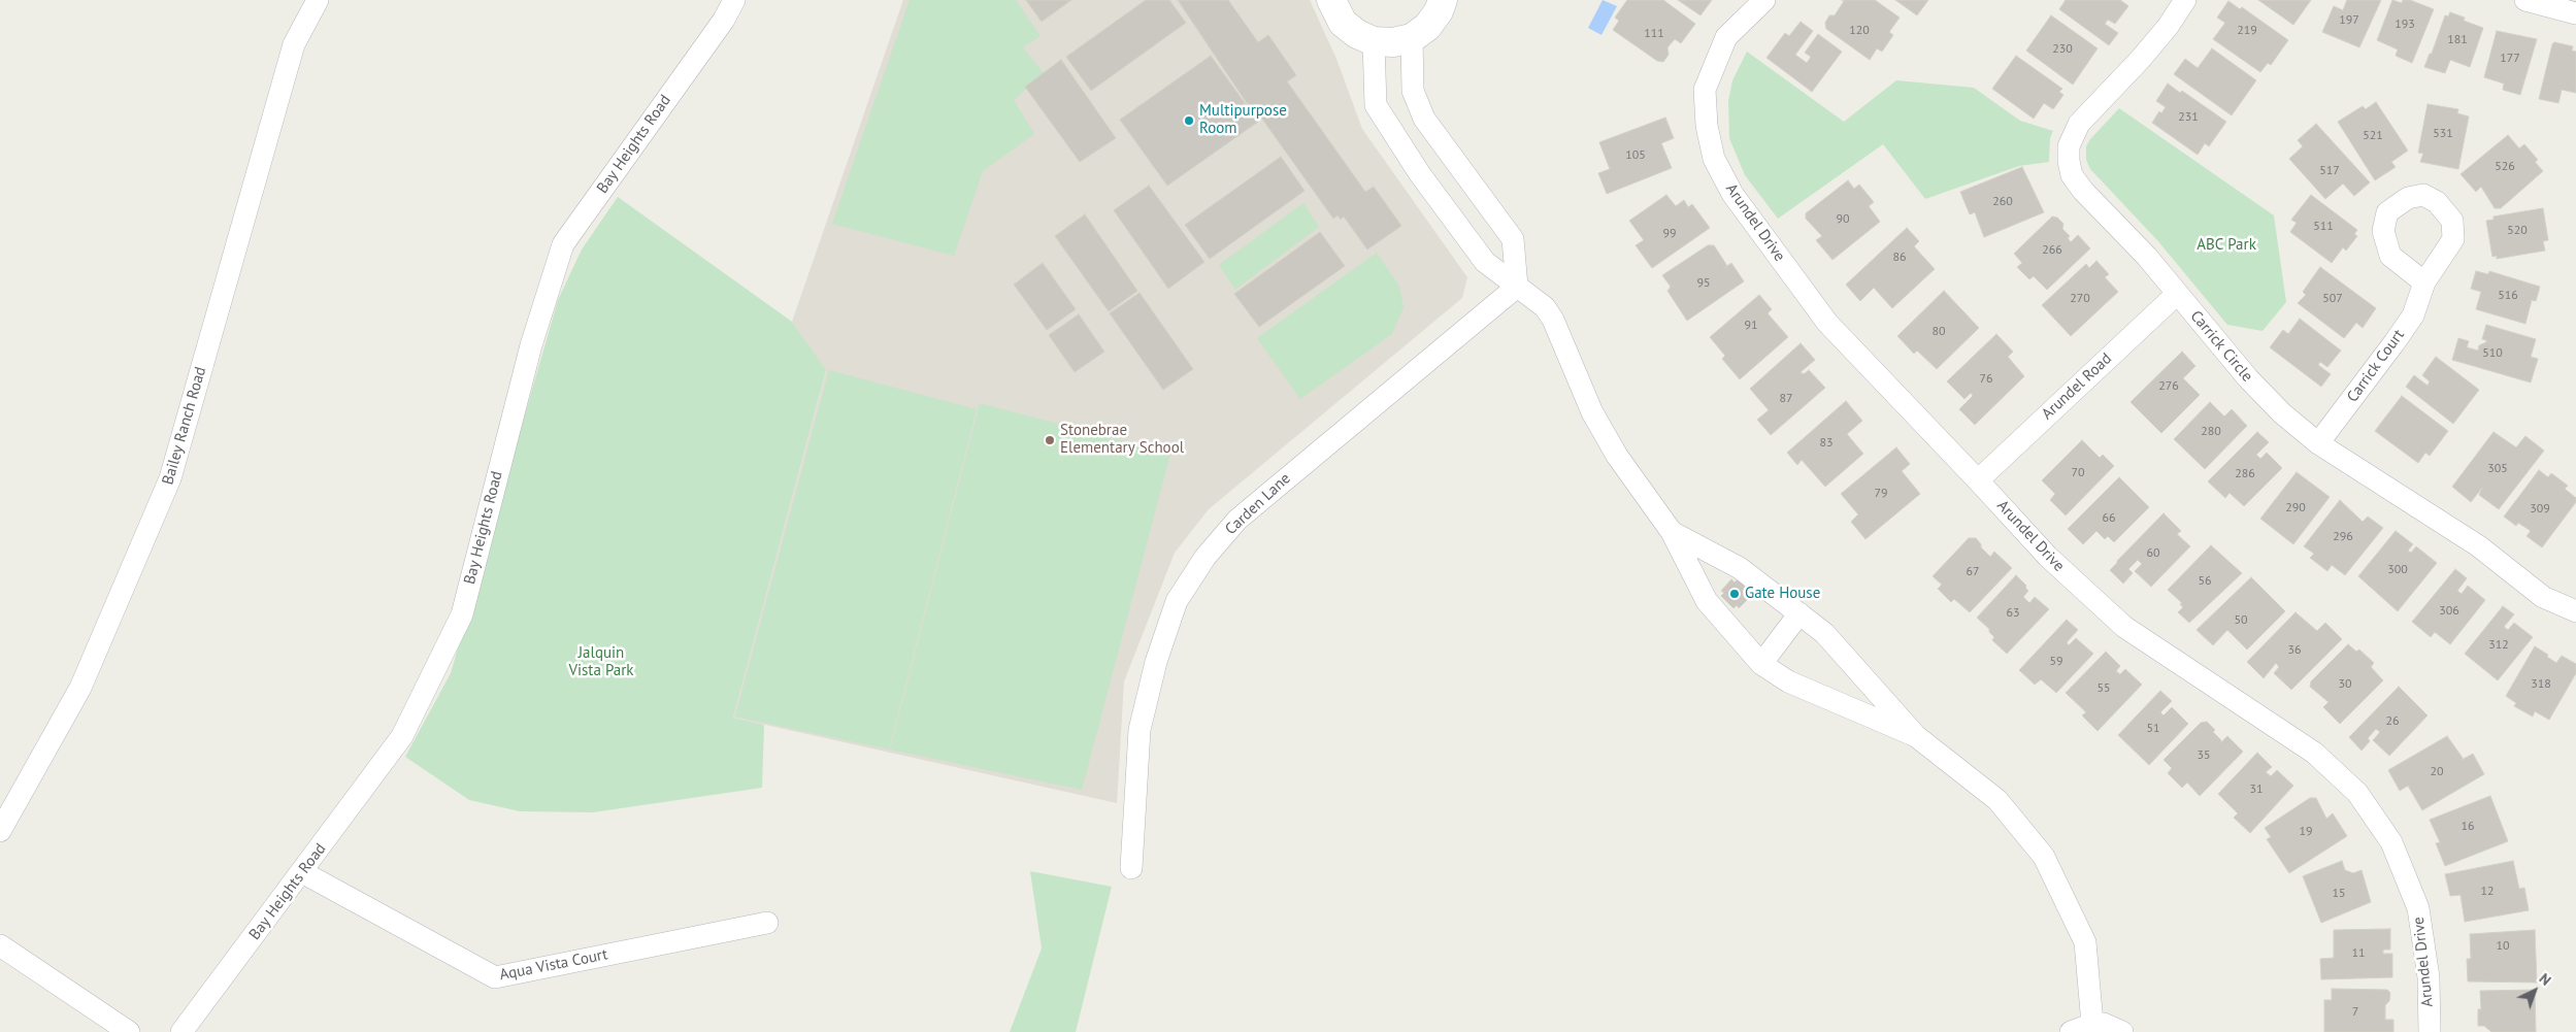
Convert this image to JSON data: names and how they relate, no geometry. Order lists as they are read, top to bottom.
{
  "streets": {
    "street": [
      "Bay Heights Road",
      "Arundel Drive",
      "Carrick Circle",
      "Carrick Court",
      "Arundel Road",
      "Bailey Ranch Road",
      "Carden Lane",
      "Aqua Vista Court"
    ]
  },
  "crossings": [
    ["Bay Heights Road", "Aqua Vista Court"],
    ["Arundel Drive", "Arundel Road"],
    ["Carrick Circle", "Carrick Court"],
    ["Carrick Circle", "Arundel Road"]
  ],
  "parks": ["ABC Park", "Jalquin Vista Park"],
  "places": ["Multipurpose Room", "Stonebrae Elementary School", "Gate House"],
  "house_numbers": [
    "197",
    "193",
    "120",
    "219",
    "111",
    "181",
    "230",
    "177",
    "231",
    "531",
    "521",
    "105",
    "526",
    "517",
    "260",
    "90",
    "511",
    "520",
    "99",
    "266",
    "86",
    "95",
    "516",
    "270",
    "507",
    "91",
    "80",
    "510",
    "76",
    "276",
    "87",
    "280",
    "83",
    "305",
    "70",
    "286",
    "79",
    "290",
    "309",
    "66",
    "296",
    "60",
    "300",
    "67",
    "56",
    "306",
    "63",
    "50",
    "312",
    "36",
    "59",
    "30",
    "318",
    "55",
    "26",
    "51",
    "35",
    "20",
    "31",
    "16",
    "19",
    "12",
    "15",
    "10",
    "11",
    "7"
  ],
  "north": "top right"
}
